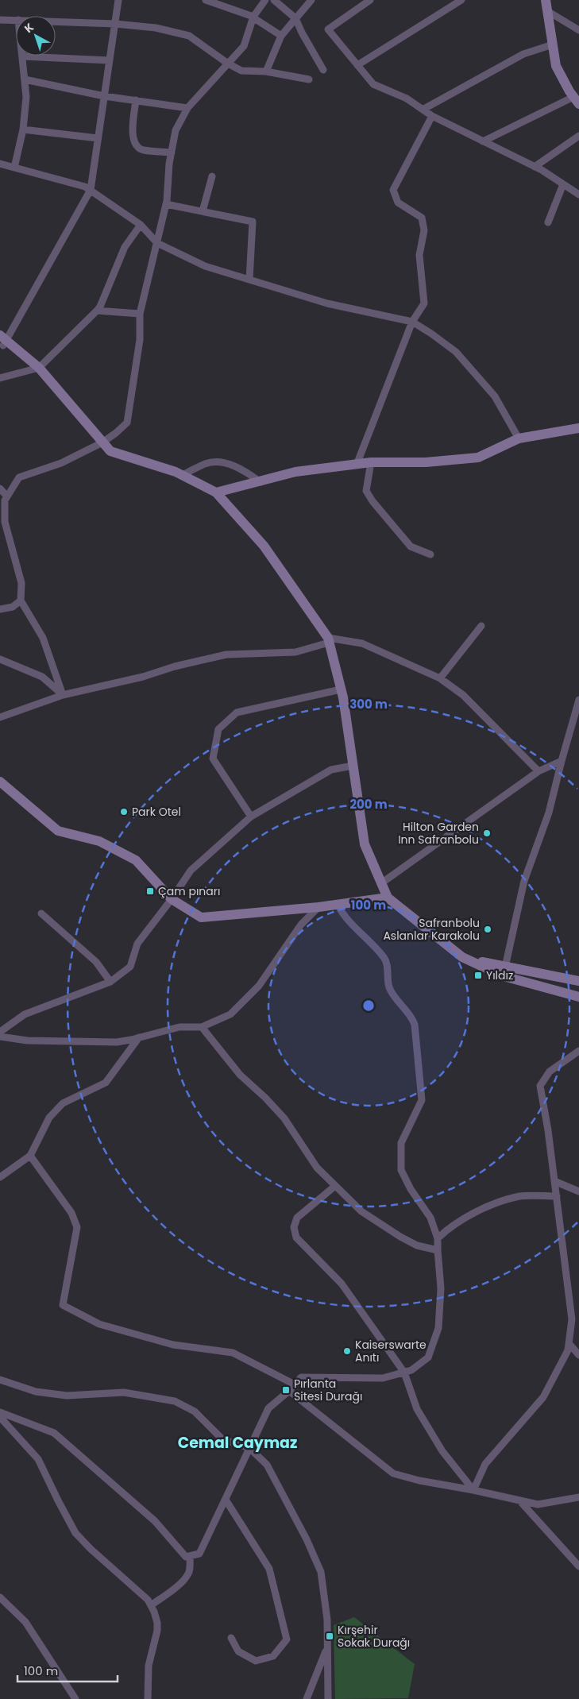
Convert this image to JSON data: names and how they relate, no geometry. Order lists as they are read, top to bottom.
{
  "districts": ["Cemal Caymaz"],
  "places": {
    "other": [
      "Park Otel",
      "Hilton Garden Inn Safranbolu",
      "Safranbolu Aslanlar Karakolu",
      "Kaiserswarte Anıtı"
    ],
    "transit": [
      "Çam pınarı",
      "Yıldız",
      "Pırlanta Sitesi Durağı",
      "Kırşehir Sokak Durağı"
    ]
  },
  "scale_bar": "100 m",
  "north": "top left",
  "rings": ["300 m", "200 m", "100 m"]
}
